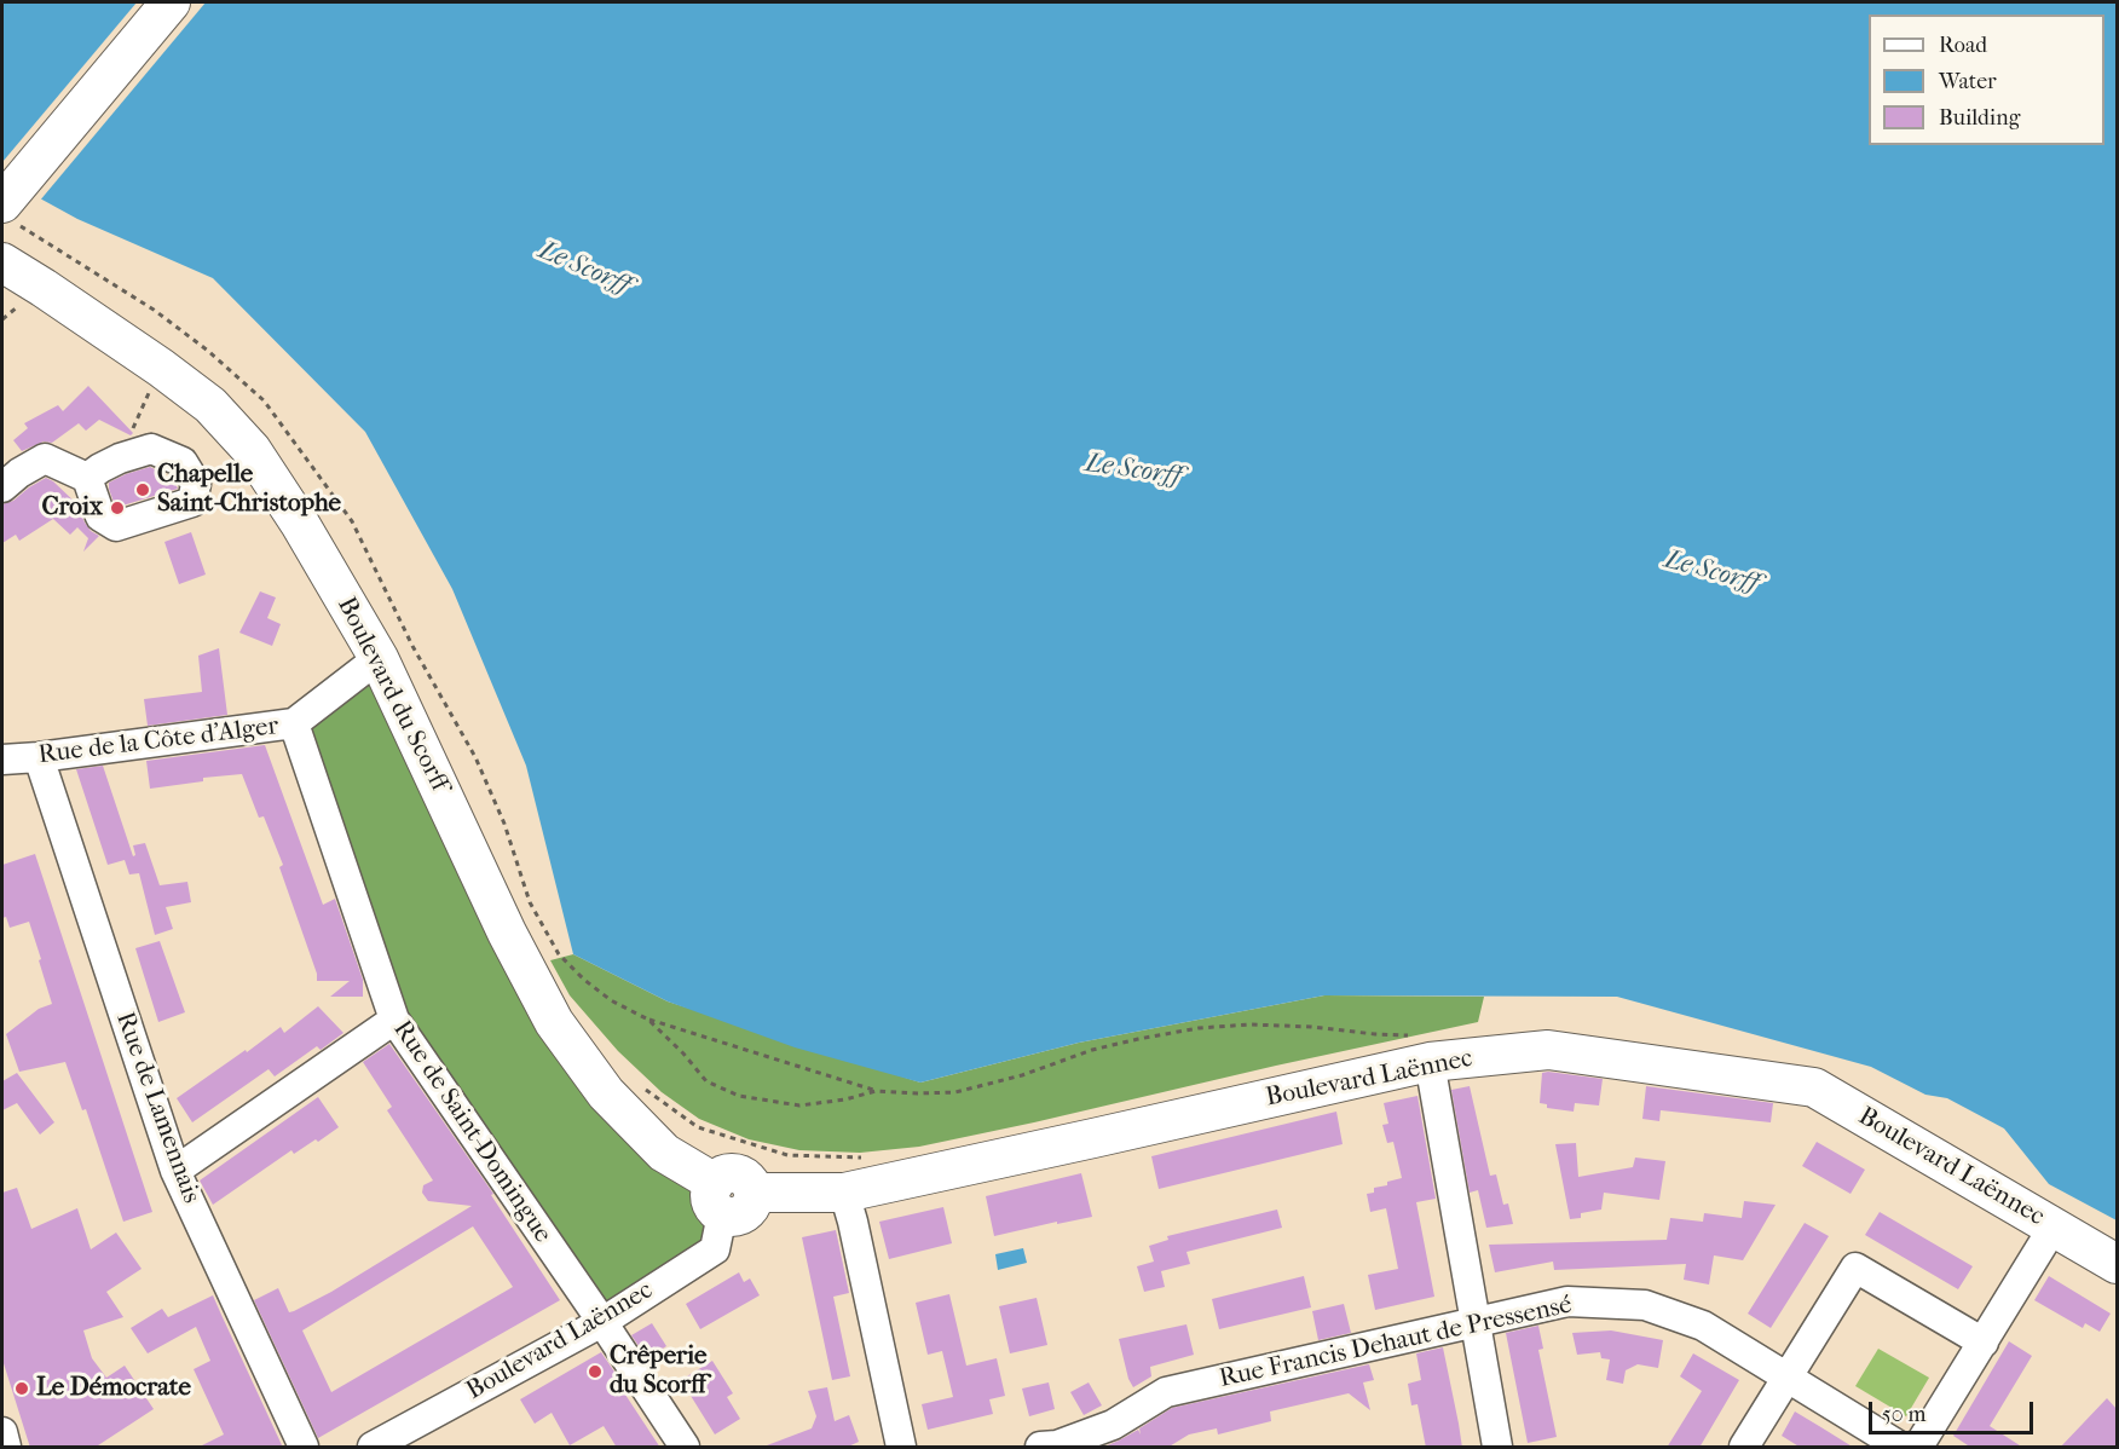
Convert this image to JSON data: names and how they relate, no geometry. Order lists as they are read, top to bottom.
{
  "streets": {
    "main road": ["Boulevard du Scorff", "Boulevard Laënnec"],
    "street": [
      "Rue de la Côte d'Alger",
      "Rue de Lamennais",
      "Rue de Saint-Domingue",
      "Rue Francis Dehaut de Pressensé"
    ]
  },
  "crossings": [
    ["Boulevard du Scorff", "Rue de la Côte d'Alger"],
    ["Boulevard du Scorff", "Boulevard Laënnec"],
    ["Rue de la Côte d'Alger", "Rue de Lamennais"],
    ["Rue de la Côte d'Alger", "Rue de Saint-Domingue"],
    ["Boulevard Laënnec", "Rue de Saint-Domingue"]
  ],
  "water": ["Le Scorff"],
  "places": [
    "Chapelle Saint-Christophe",
    "Croix",
    "Crêperie du Scorff",
    "Le Démocrate"
  ],
  "legend": ["Road", "Water", "Building"],
  "scale_bar": "50 m"
}
